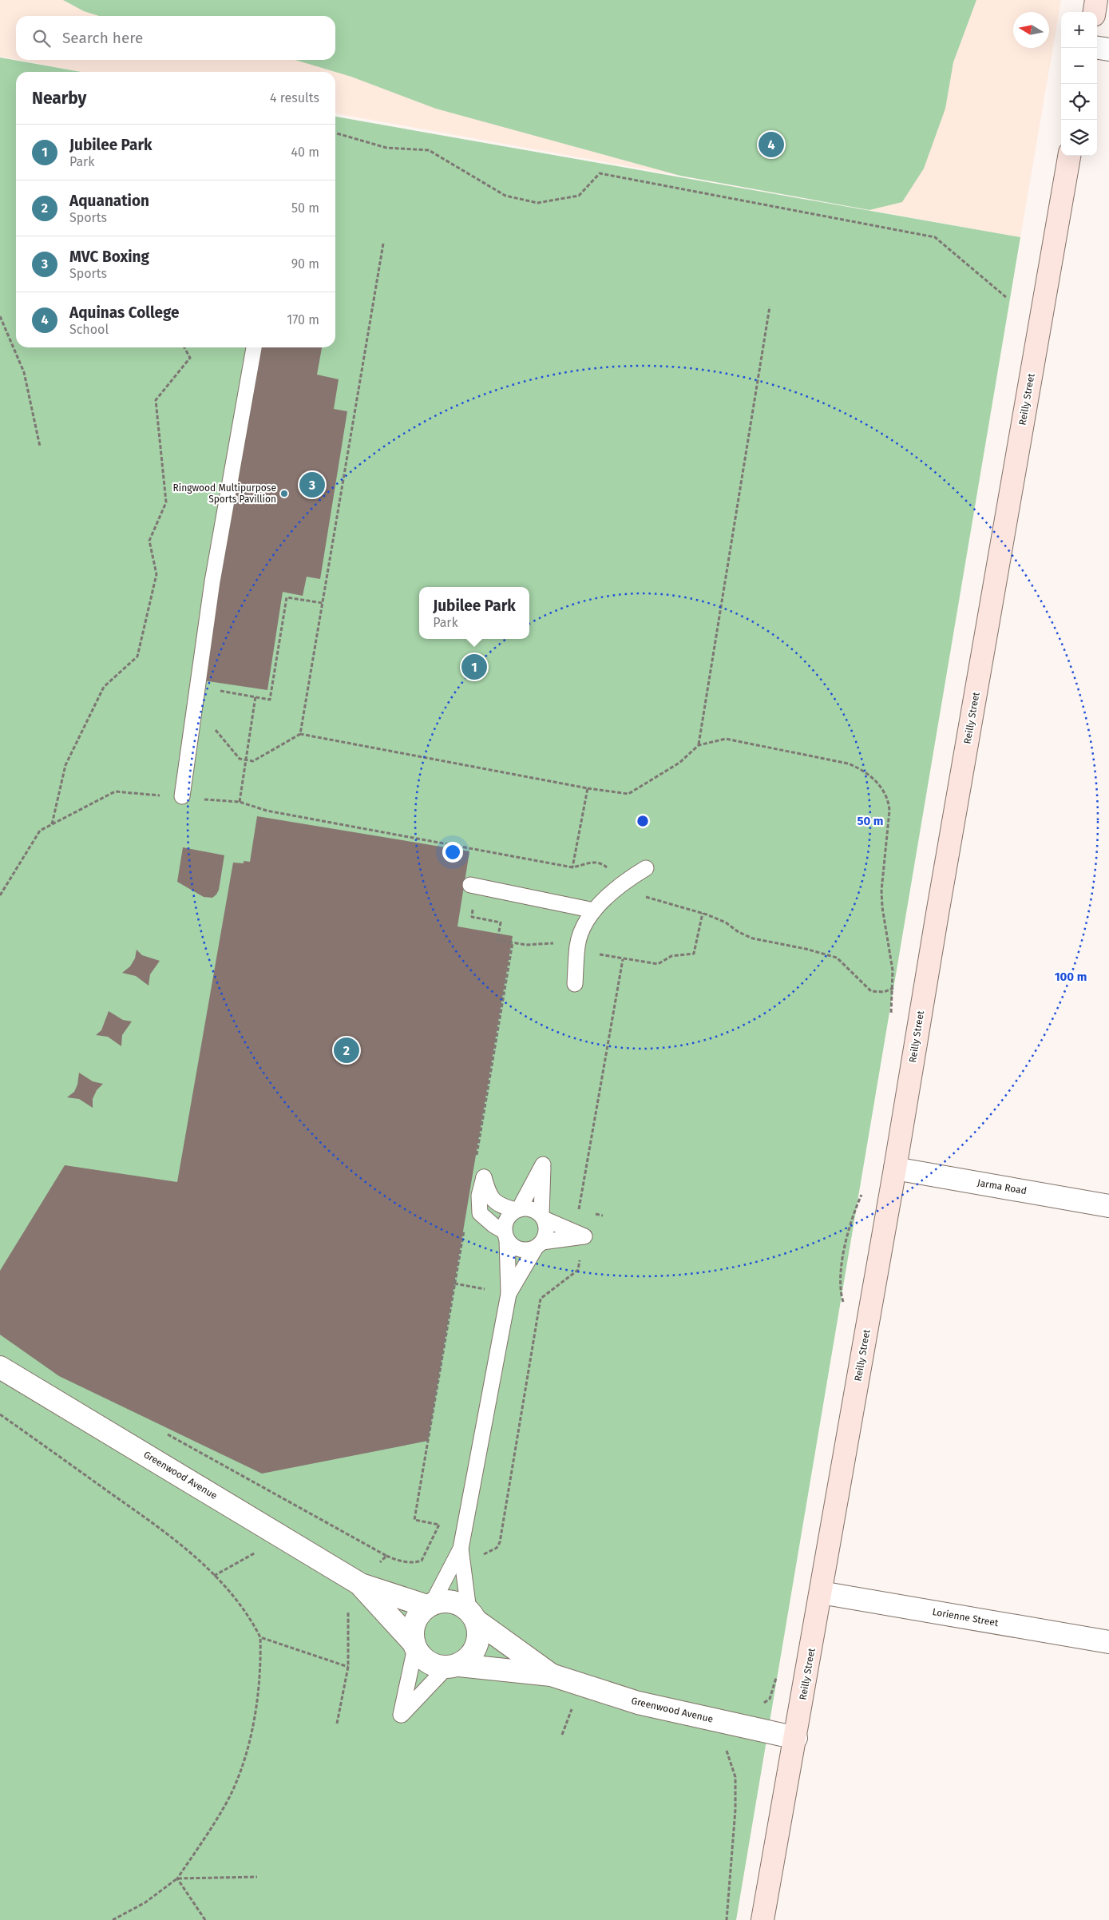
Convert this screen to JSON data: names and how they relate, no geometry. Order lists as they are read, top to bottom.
{
  "streets": {
    "street": [
      "Reilly Street",
      "Jarma Road",
      "Greenwood Avenue",
      "Lorienne Street"
    ]
  },
  "crossings": [
    ["Reilly Street", "Jarma Road"],
    ["Reilly Street", "Greenwood Avenue"],
    ["Reilly Street", "Lorienne Street"]
  ],
  "places": ["Ringwood Multipurpose Sports Pavillion"],
  "north": "left",
  "page": {
    "map_buttons": ["+", "−"],
    "search": "Search here",
    "heading": ["Nearby", "4 results"],
    "list": [
      {
        "mark": "1",
        "name": "Jubilee Park",
        "note": "Park",
        "value": "40 m"
      },
      {
        "mark": "2",
        "name": "Aquanation",
        "note": "Sports",
        "value": "50 m"
      },
      {
        "mark": "3",
        "name": "MVC Boxing",
        "note": "Sports",
        "value": "90 m"
      },
      {
        "mark": "4",
        "name": "Aquinas College",
        "note": "School",
        "value": "170 m"
      }
    ],
    "pins": [
      "4",
      "3",
      "1",
      "2"
    ],
    "popup": ["Jubilee Park", "Park"]
  },
  "rings": ["50 m", "100 m"]
}
